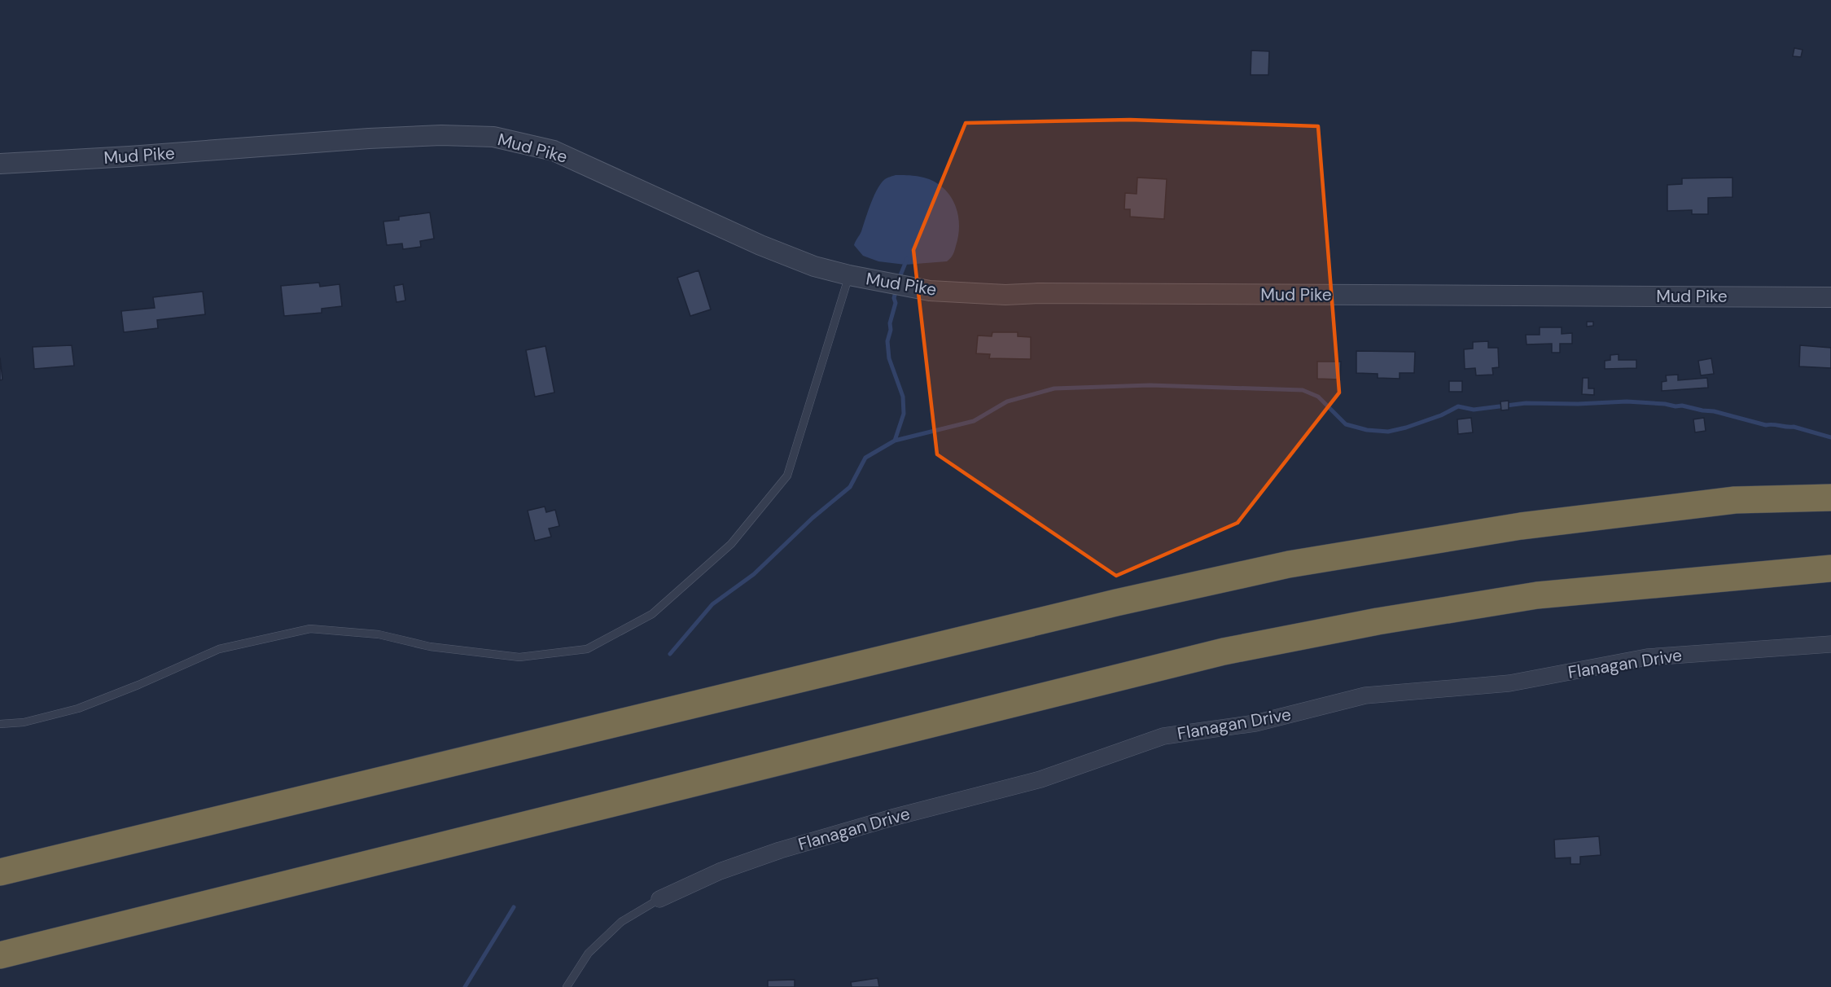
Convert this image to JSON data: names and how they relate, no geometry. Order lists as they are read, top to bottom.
{
  "streets": {
    "street": ["Mud Pike", "Flanagan Drive"]
  }
}
